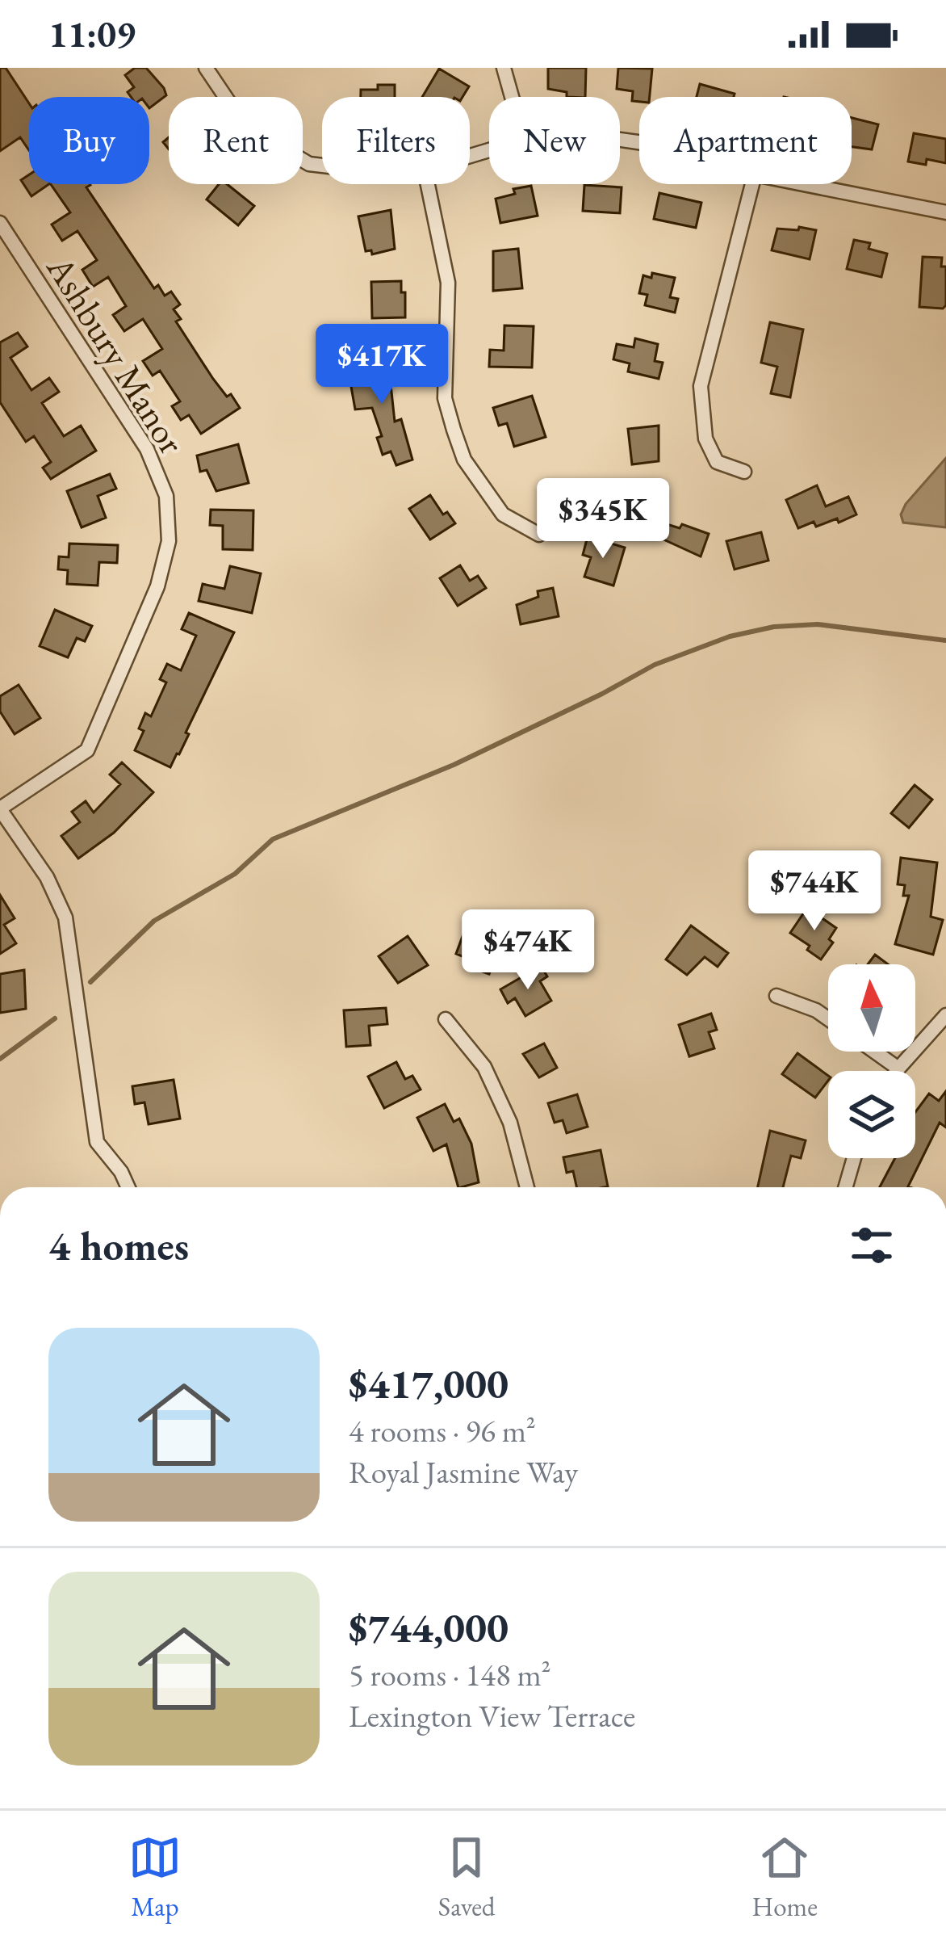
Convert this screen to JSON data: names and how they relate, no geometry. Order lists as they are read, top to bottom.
{
  "streets": {
    "street": ["Ashbury Manor"]
  },
  "north": "top",
  "page": {
    "status": "11:09",
    "chip": [
      "Buy",
      "Rent",
      "Filters",
      "New",
      "Apartment"
    ],
    "price": [
      "$417K",
      "$345K",
      "$744K",
      "$474K"
    ],
    "heading": "4 homes",
    "list": [
      {
        "name": "$417,000",
        "note": "4 rooms · 96 m² · Royal Jasmine Way"
      },
      {
        "name": "$744,000",
        "note": "5 rooms · 148 m² · Lexington View Terrace"
      }
    ],
    "tabs": ["Map", "Saved", "Home"]
  }
}
